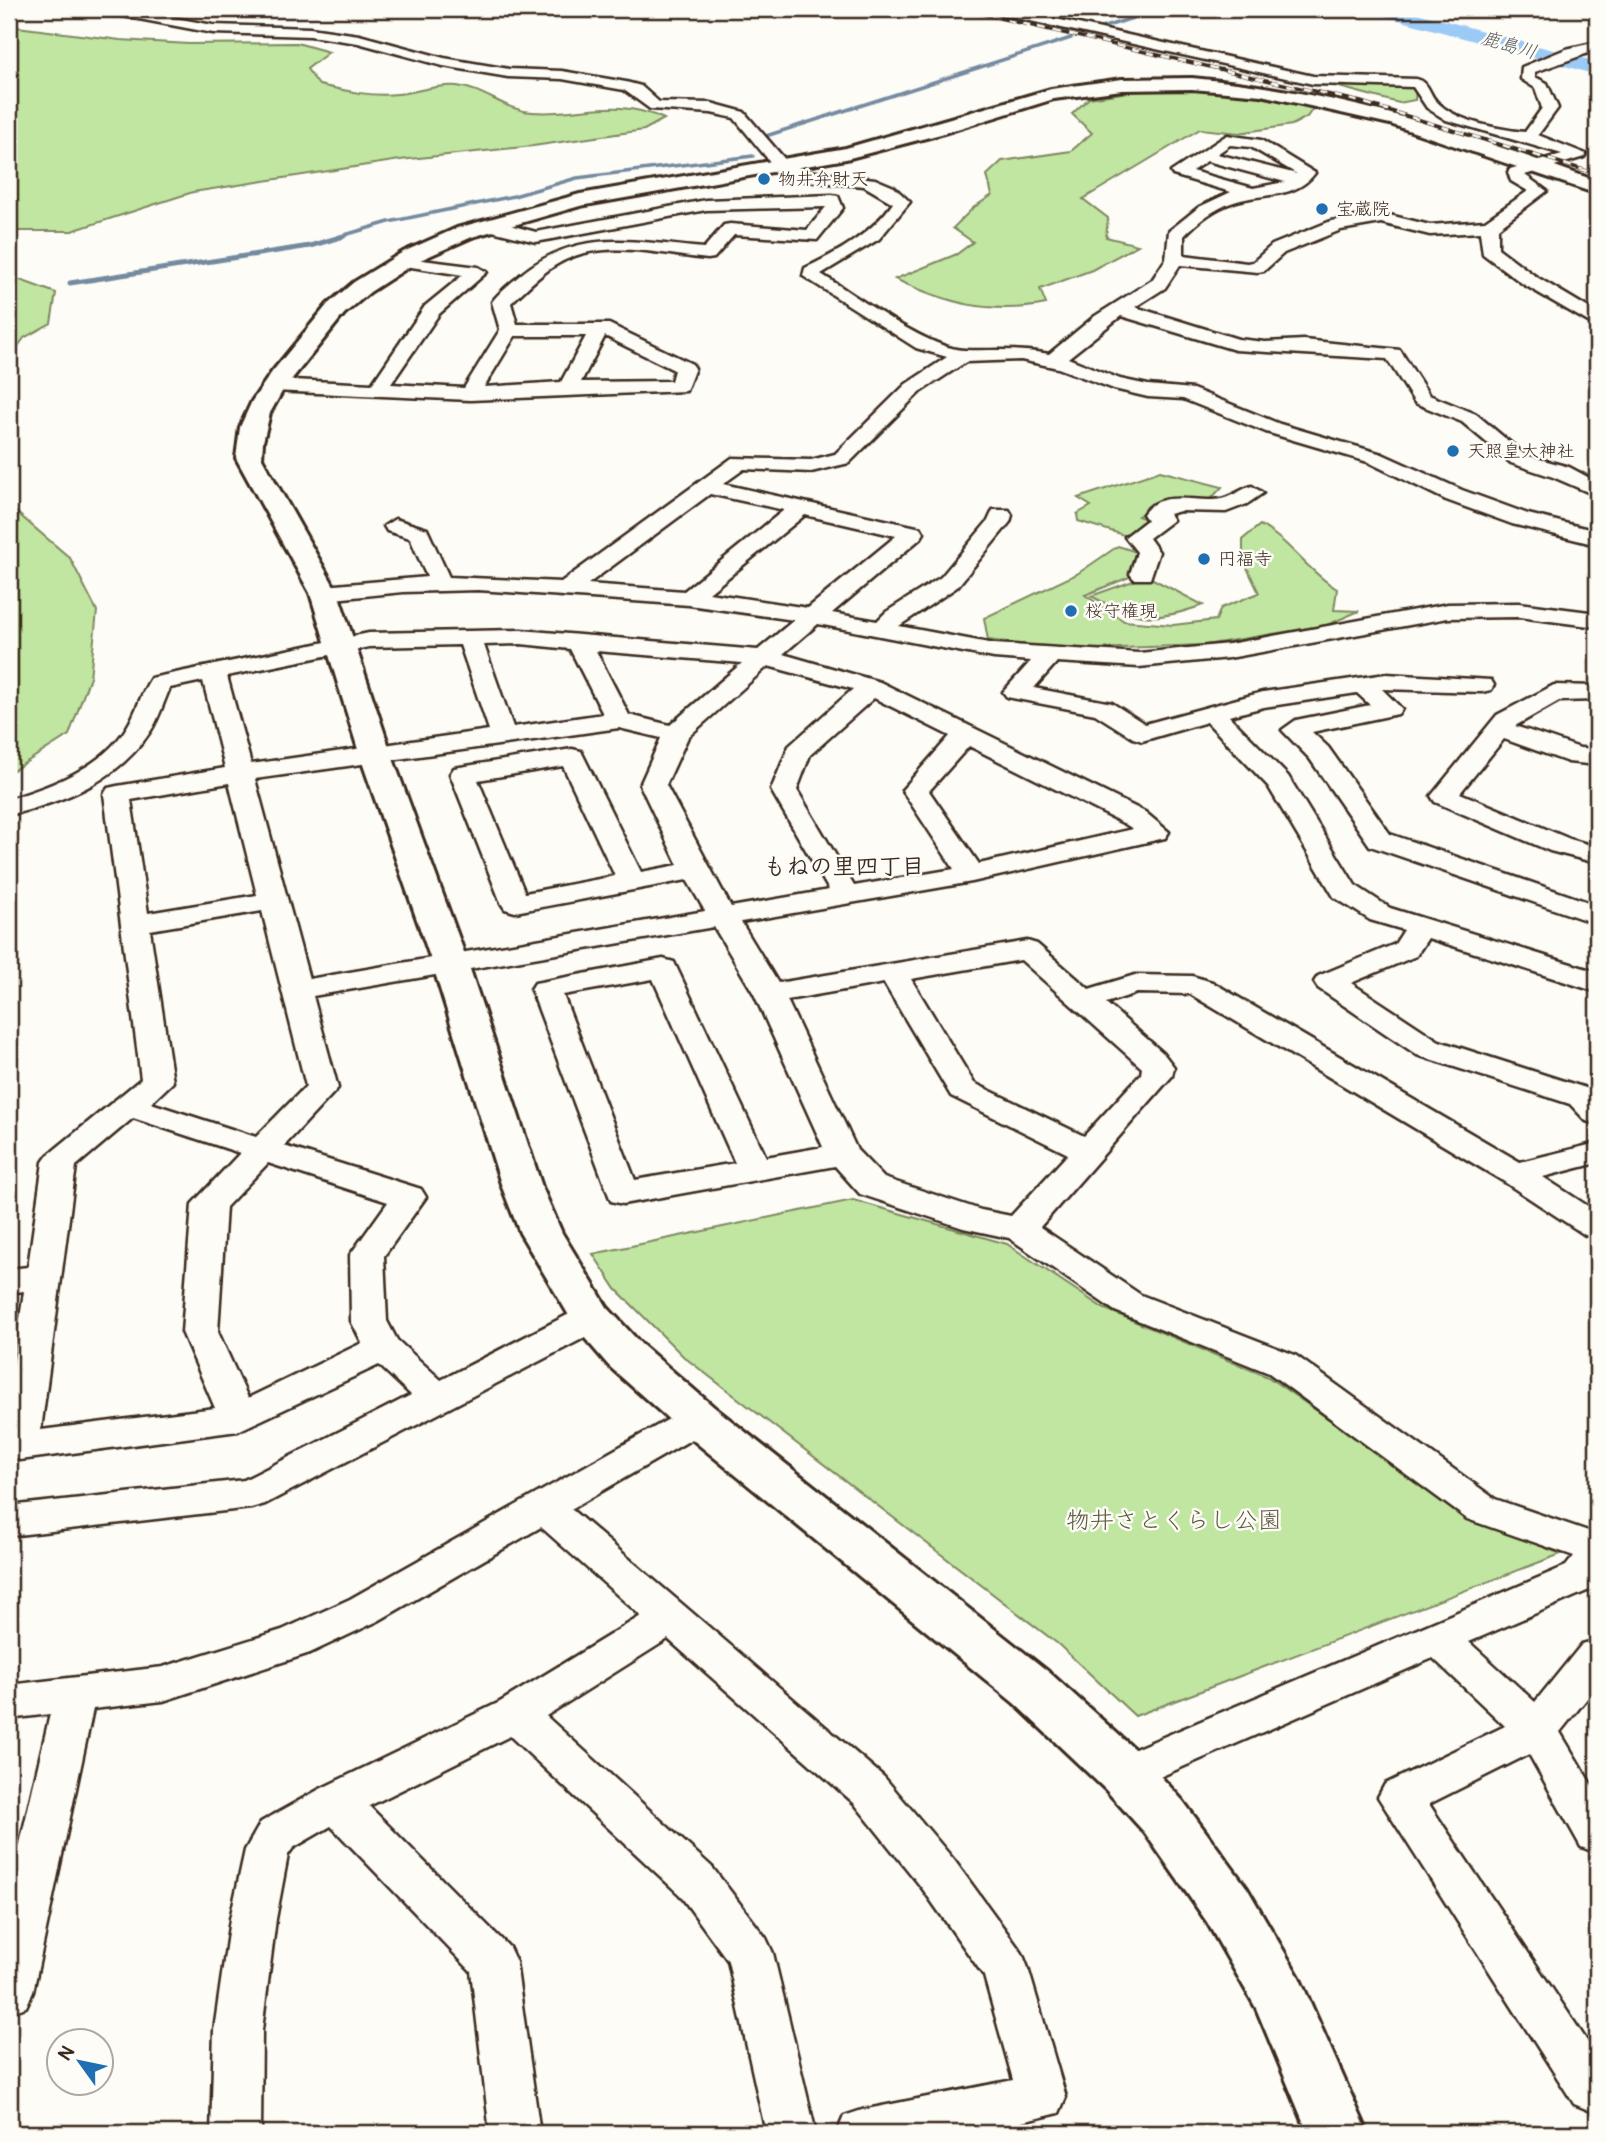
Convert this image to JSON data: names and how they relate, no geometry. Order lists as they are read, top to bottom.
{
  "districts": ["もねの里四丁目"],
  "water": ["鹿島川"],
  "parks": ["物井さとくらし公園"],
  "places": [
    "物井弁財天",
    "宝蔵院",
    "天照皇大神社",
    "円福寺",
    "桜守権現"
  ],
  "north": "top left"
}
